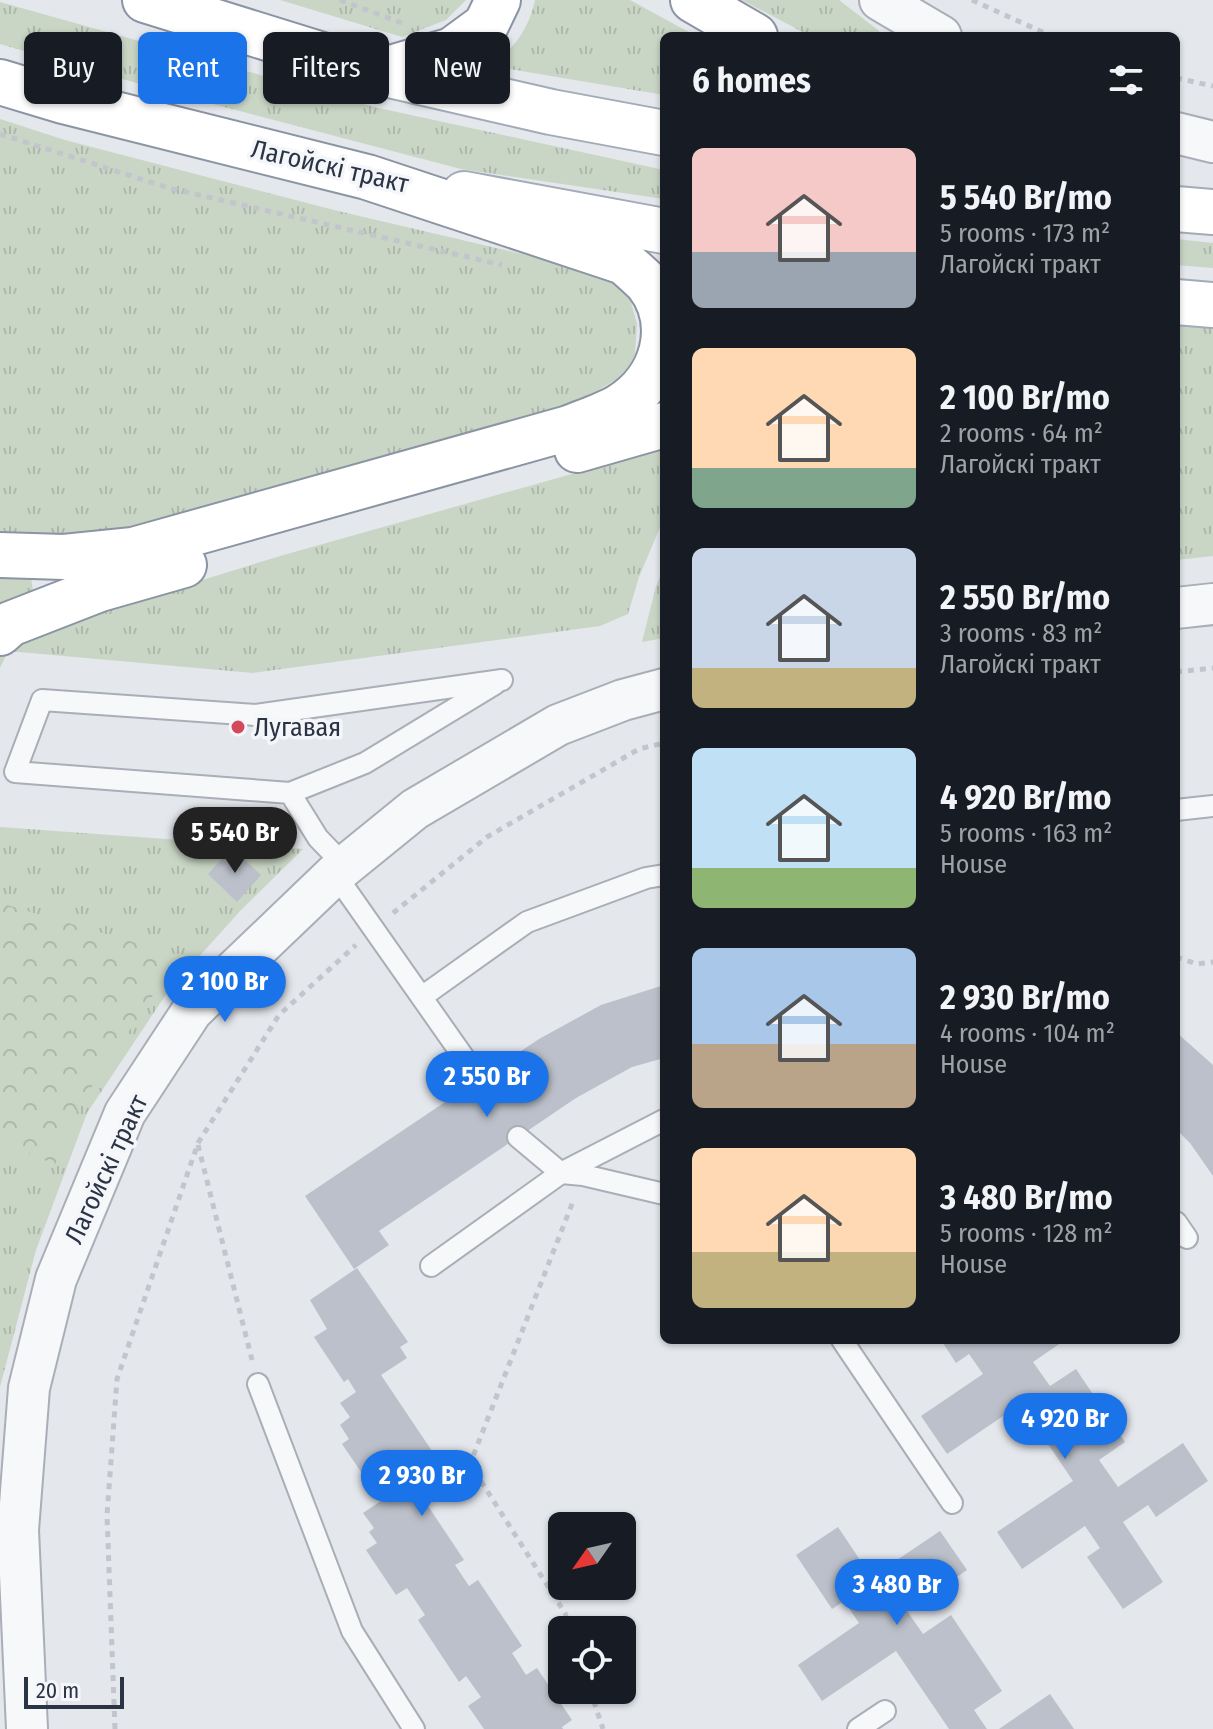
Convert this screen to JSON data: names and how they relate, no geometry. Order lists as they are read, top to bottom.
{
  "streets": {
    "main road": ["Лагойскі тракт"]
  },
  "places": ["Лугавая"],
  "scale_bar": "20 m",
  "north": "bottom left",
  "page": {
    "chip": [
      "Buy",
      "Rent",
      "Filters",
      "New"
    ],
    "heading": "6 homes",
    "list": [
      {
        "name": "5 540 Br/mo",
        "note": "5 rooms · 173 m² · Лагойскі тракт"
      },
      {
        "name": "2 100 Br/mo",
        "note": "2 rooms · 64 m² · Лагойскі тракт"
      },
      {
        "name": "2 550 Br/mo",
        "note": "3 rooms · 83 m² · Лагойскі тракт"
      },
      {
        "name": "4 920 Br/mo",
        "note": "5 rooms · 163 m² · House"
      },
      {
        "name": "2 930 Br/mo",
        "note": "4 rooms · 104 m² · House"
      },
      {
        "name": "3 480 Br/mo",
        "note": "5 rooms · 128 m² · House"
      }
    ],
    "price": [
      "5 540 Br",
      "2 100 Br",
      "2 550 Br",
      "4 920 Br",
      "2 930 Br",
      "3 480 Br"
    ],
    "scale": "20 m"
  }
}
